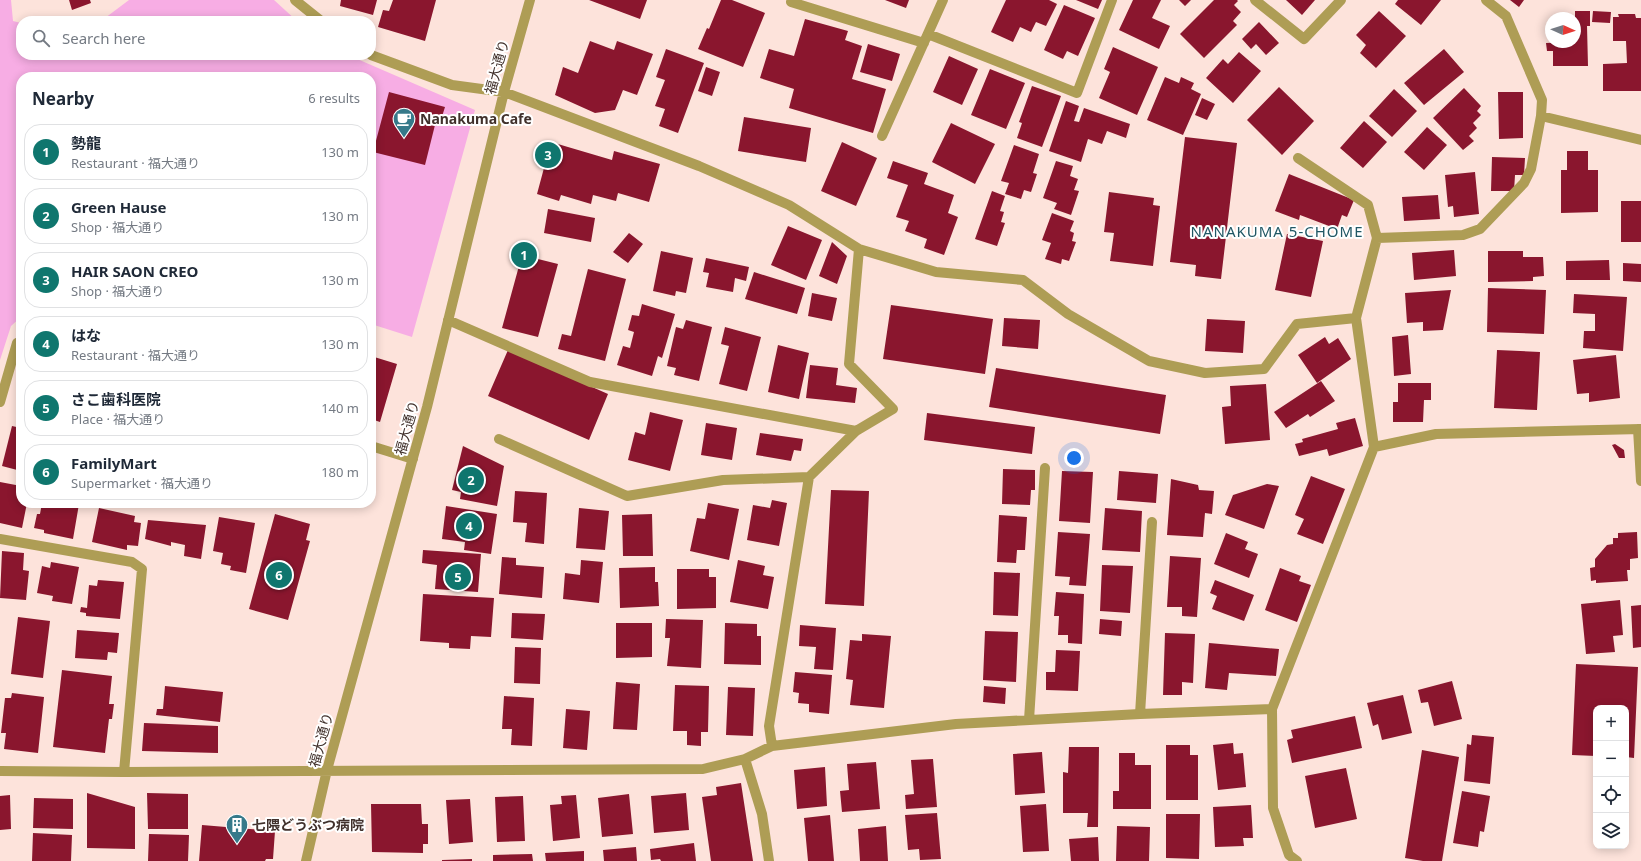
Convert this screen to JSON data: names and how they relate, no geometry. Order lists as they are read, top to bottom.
{
  "streets": {
    "street": ["福大通り"]
  },
  "districts": ["NANAKUMA 5-CHOME"],
  "places": {
    "cafe": ["Nanakuma Cafe"],
    "building": ["七隈どうぶつ病院"]
  },
  "north": "right",
  "page": {
    "search": "Search here",
    "heading": ["Nearby", "6 results"],
    "list": [
      {
        "mark": "1",
        "name": "勢龍",
        "note": "Restaurant · 福大通り",
        "value": "130 m"
      },
      {
        "mark": "2",
        "name": "Green Hause",
        "note": "Shop · 福大通り",
        "value": "130 m"
      },
      {
        "mark": "3",
        "name": "HAIR SAON CREO",
        "note": "Shop · 福大通り",
        "value": "130 m"
      },
      {
        "mark": "4",
        "name": "はな",
        "note": "Restaurant · 福大通り",
        "value": "130 m"
      },
      {
        "mark": "5",
        "name": "さこ歯科医院",
        "note": "Place · 福大通り",
        "value": "140 m"
      },
      {
        "mark": "6",
        "name": "FamilyMart",
        "note": "Supermarket · 福大通り",
        "value": "180 m"
      }
    ],
    "pins": [
      "3",
      "1",
      "2",
      "4",
      "6",
      "5"
    ],
    "map_buttons": ["+", "−"]
  }
}
